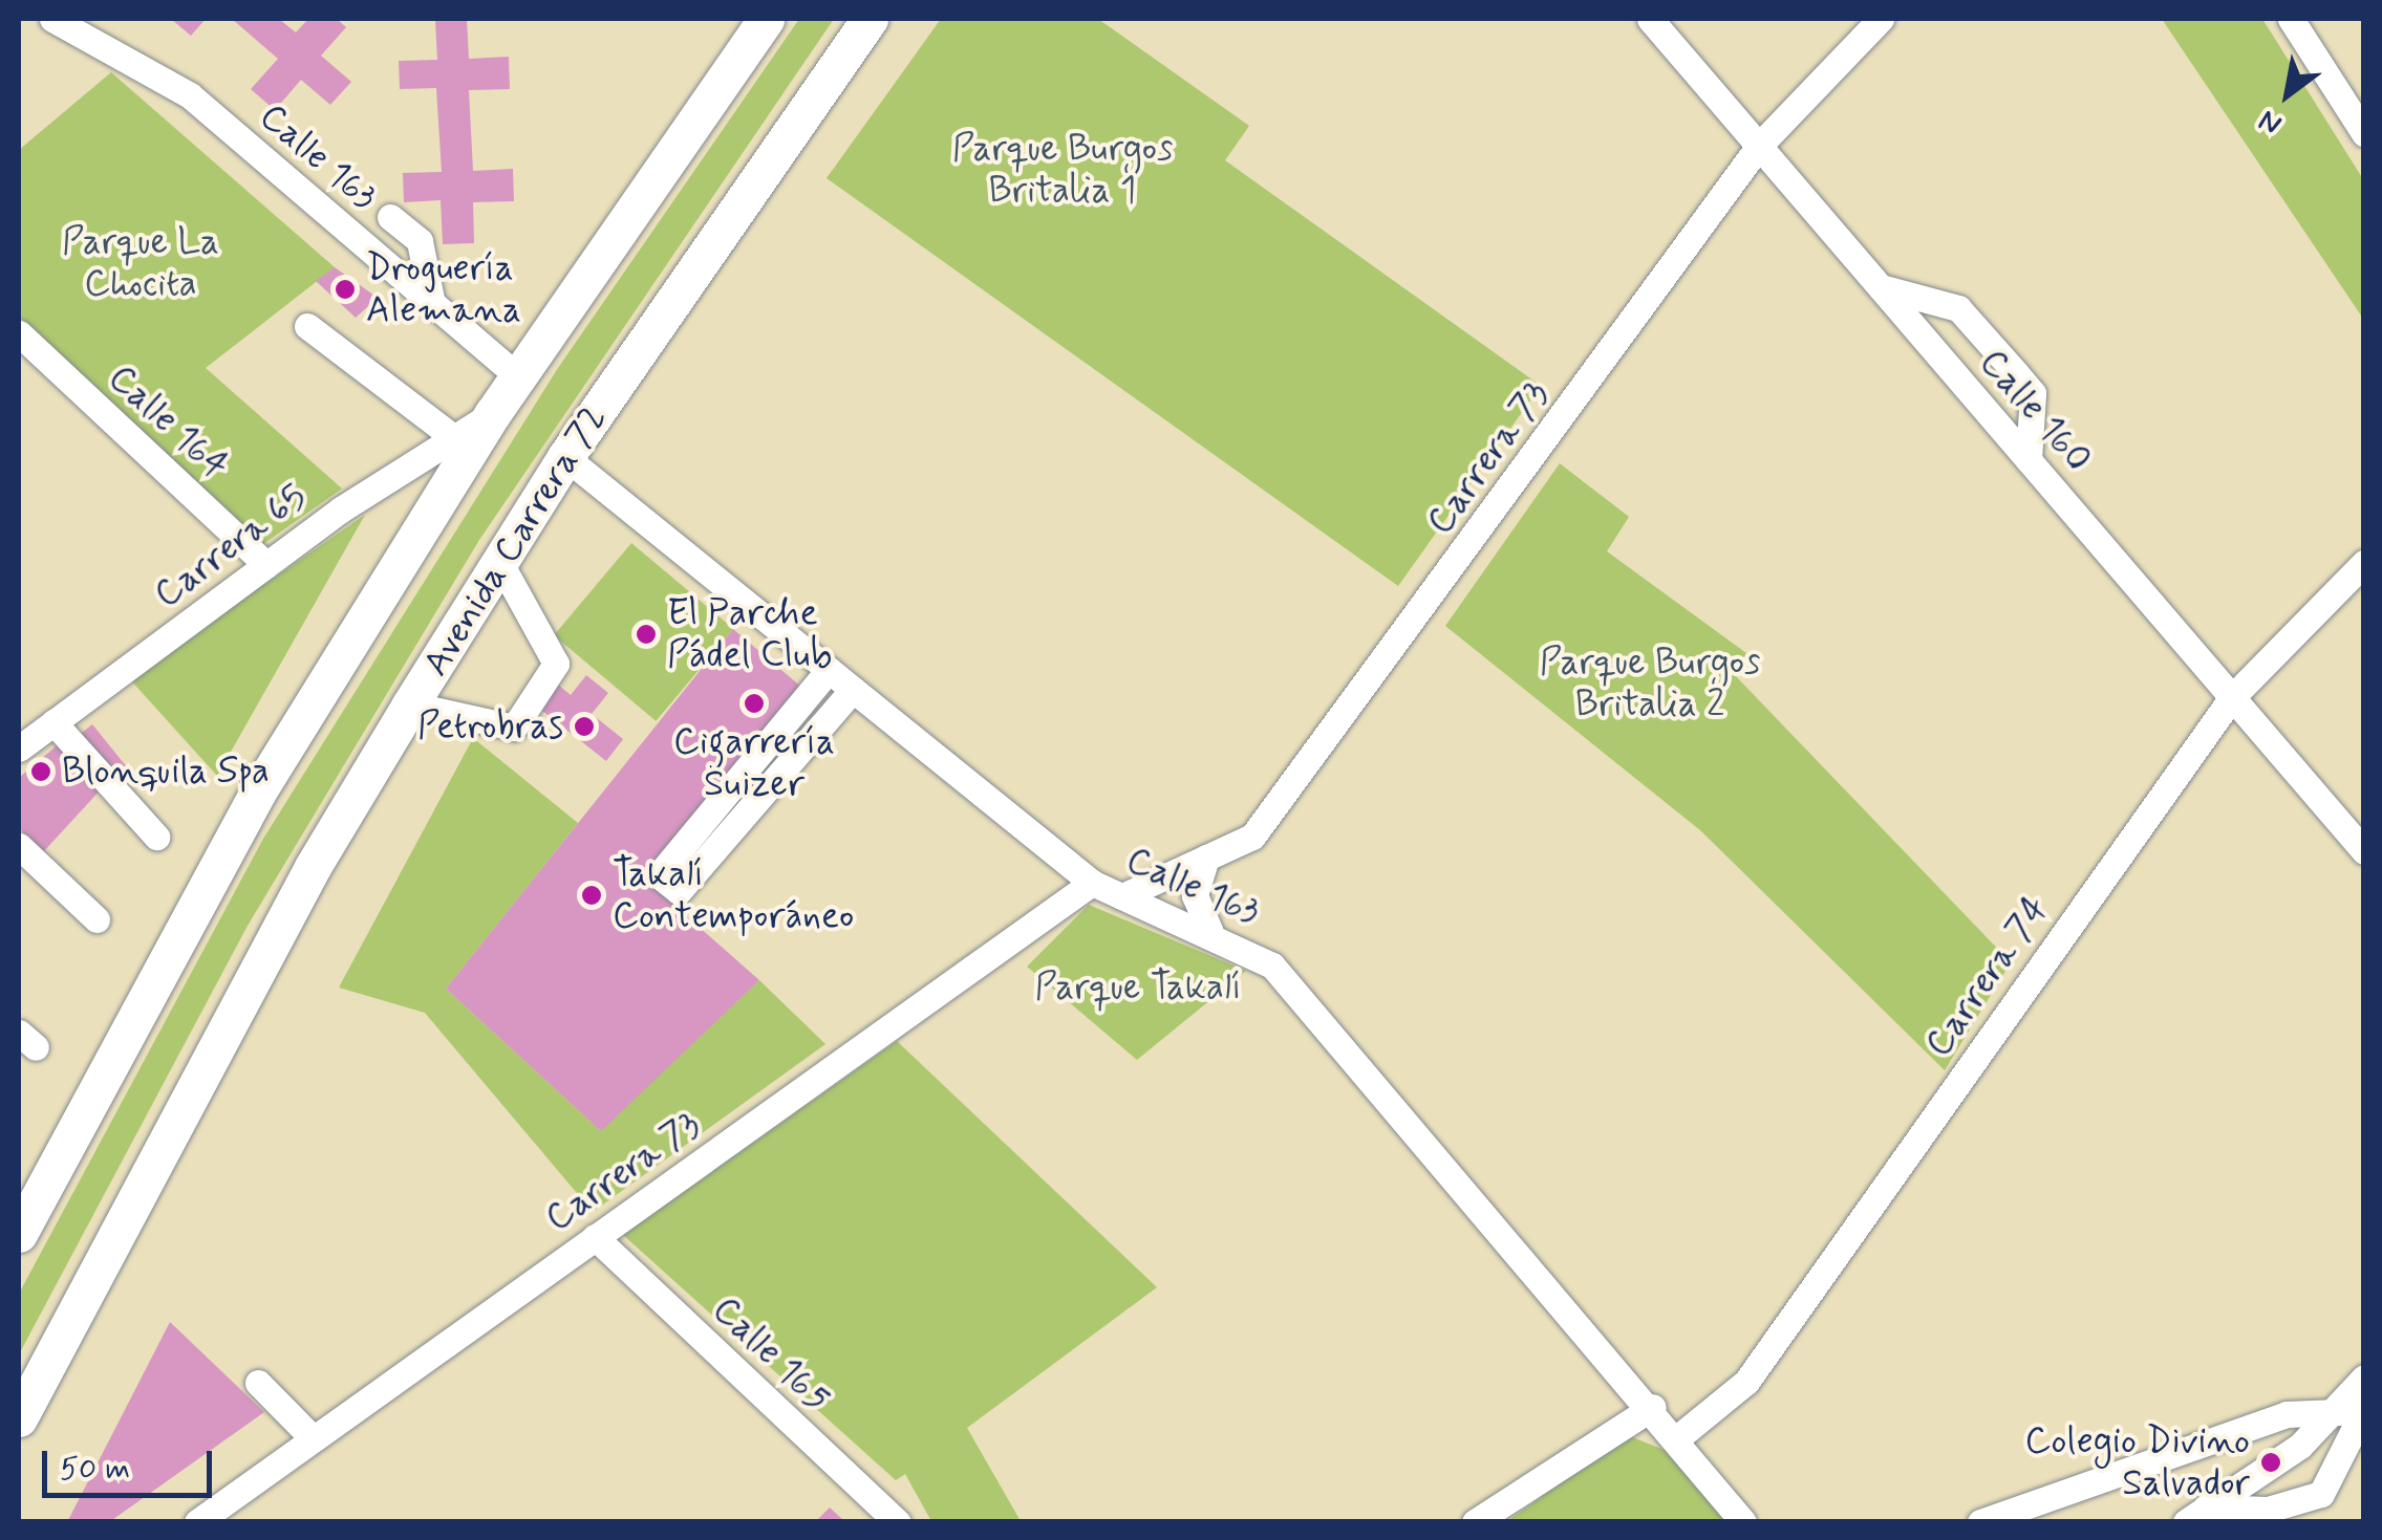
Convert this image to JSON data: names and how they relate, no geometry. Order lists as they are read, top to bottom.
{
  "streets": {
    "highway": ["Avenida Carrera 72"],
    "street": [
      "Calle 163",
      "Calle 160",
      "Calle 164",
      "Carrera 73",
      "Carrera 65",
      "Carrera 74",
      "Calle 165"
    ]
  },
  "crossings": [
    ["Calle 163", "Carrera 73"],
    ["Calle 163", "Avenida Carrera 72"],
    ["Calle 163", "Carrera 74"],
    ["Calle 160", "Carrera 73"],
    ["Calle 160", "Carrera 74"],
    ["Calle 164", "Carrera 65"],
    ["Carrera 73", "Calle 165"]
  ],
  "parks": [
    "Parque Burgos Britalia 1",
    "Parque La Chocita",
    "Parque Burgos Britalia 2",
    "Parque Takalí"
  ],
  "places": [
    "Droguería Alemana",
    "El Parche Pádel Club",
    "Cigarrería Suizer",
    "Petrobras",
    "Blonquila Spa",
    "Takalí Contemporáneo",
    "Colegio Divino Salvador"
  ],
  "scale_bar": "50 m",
  "north": "bottom left"
}
